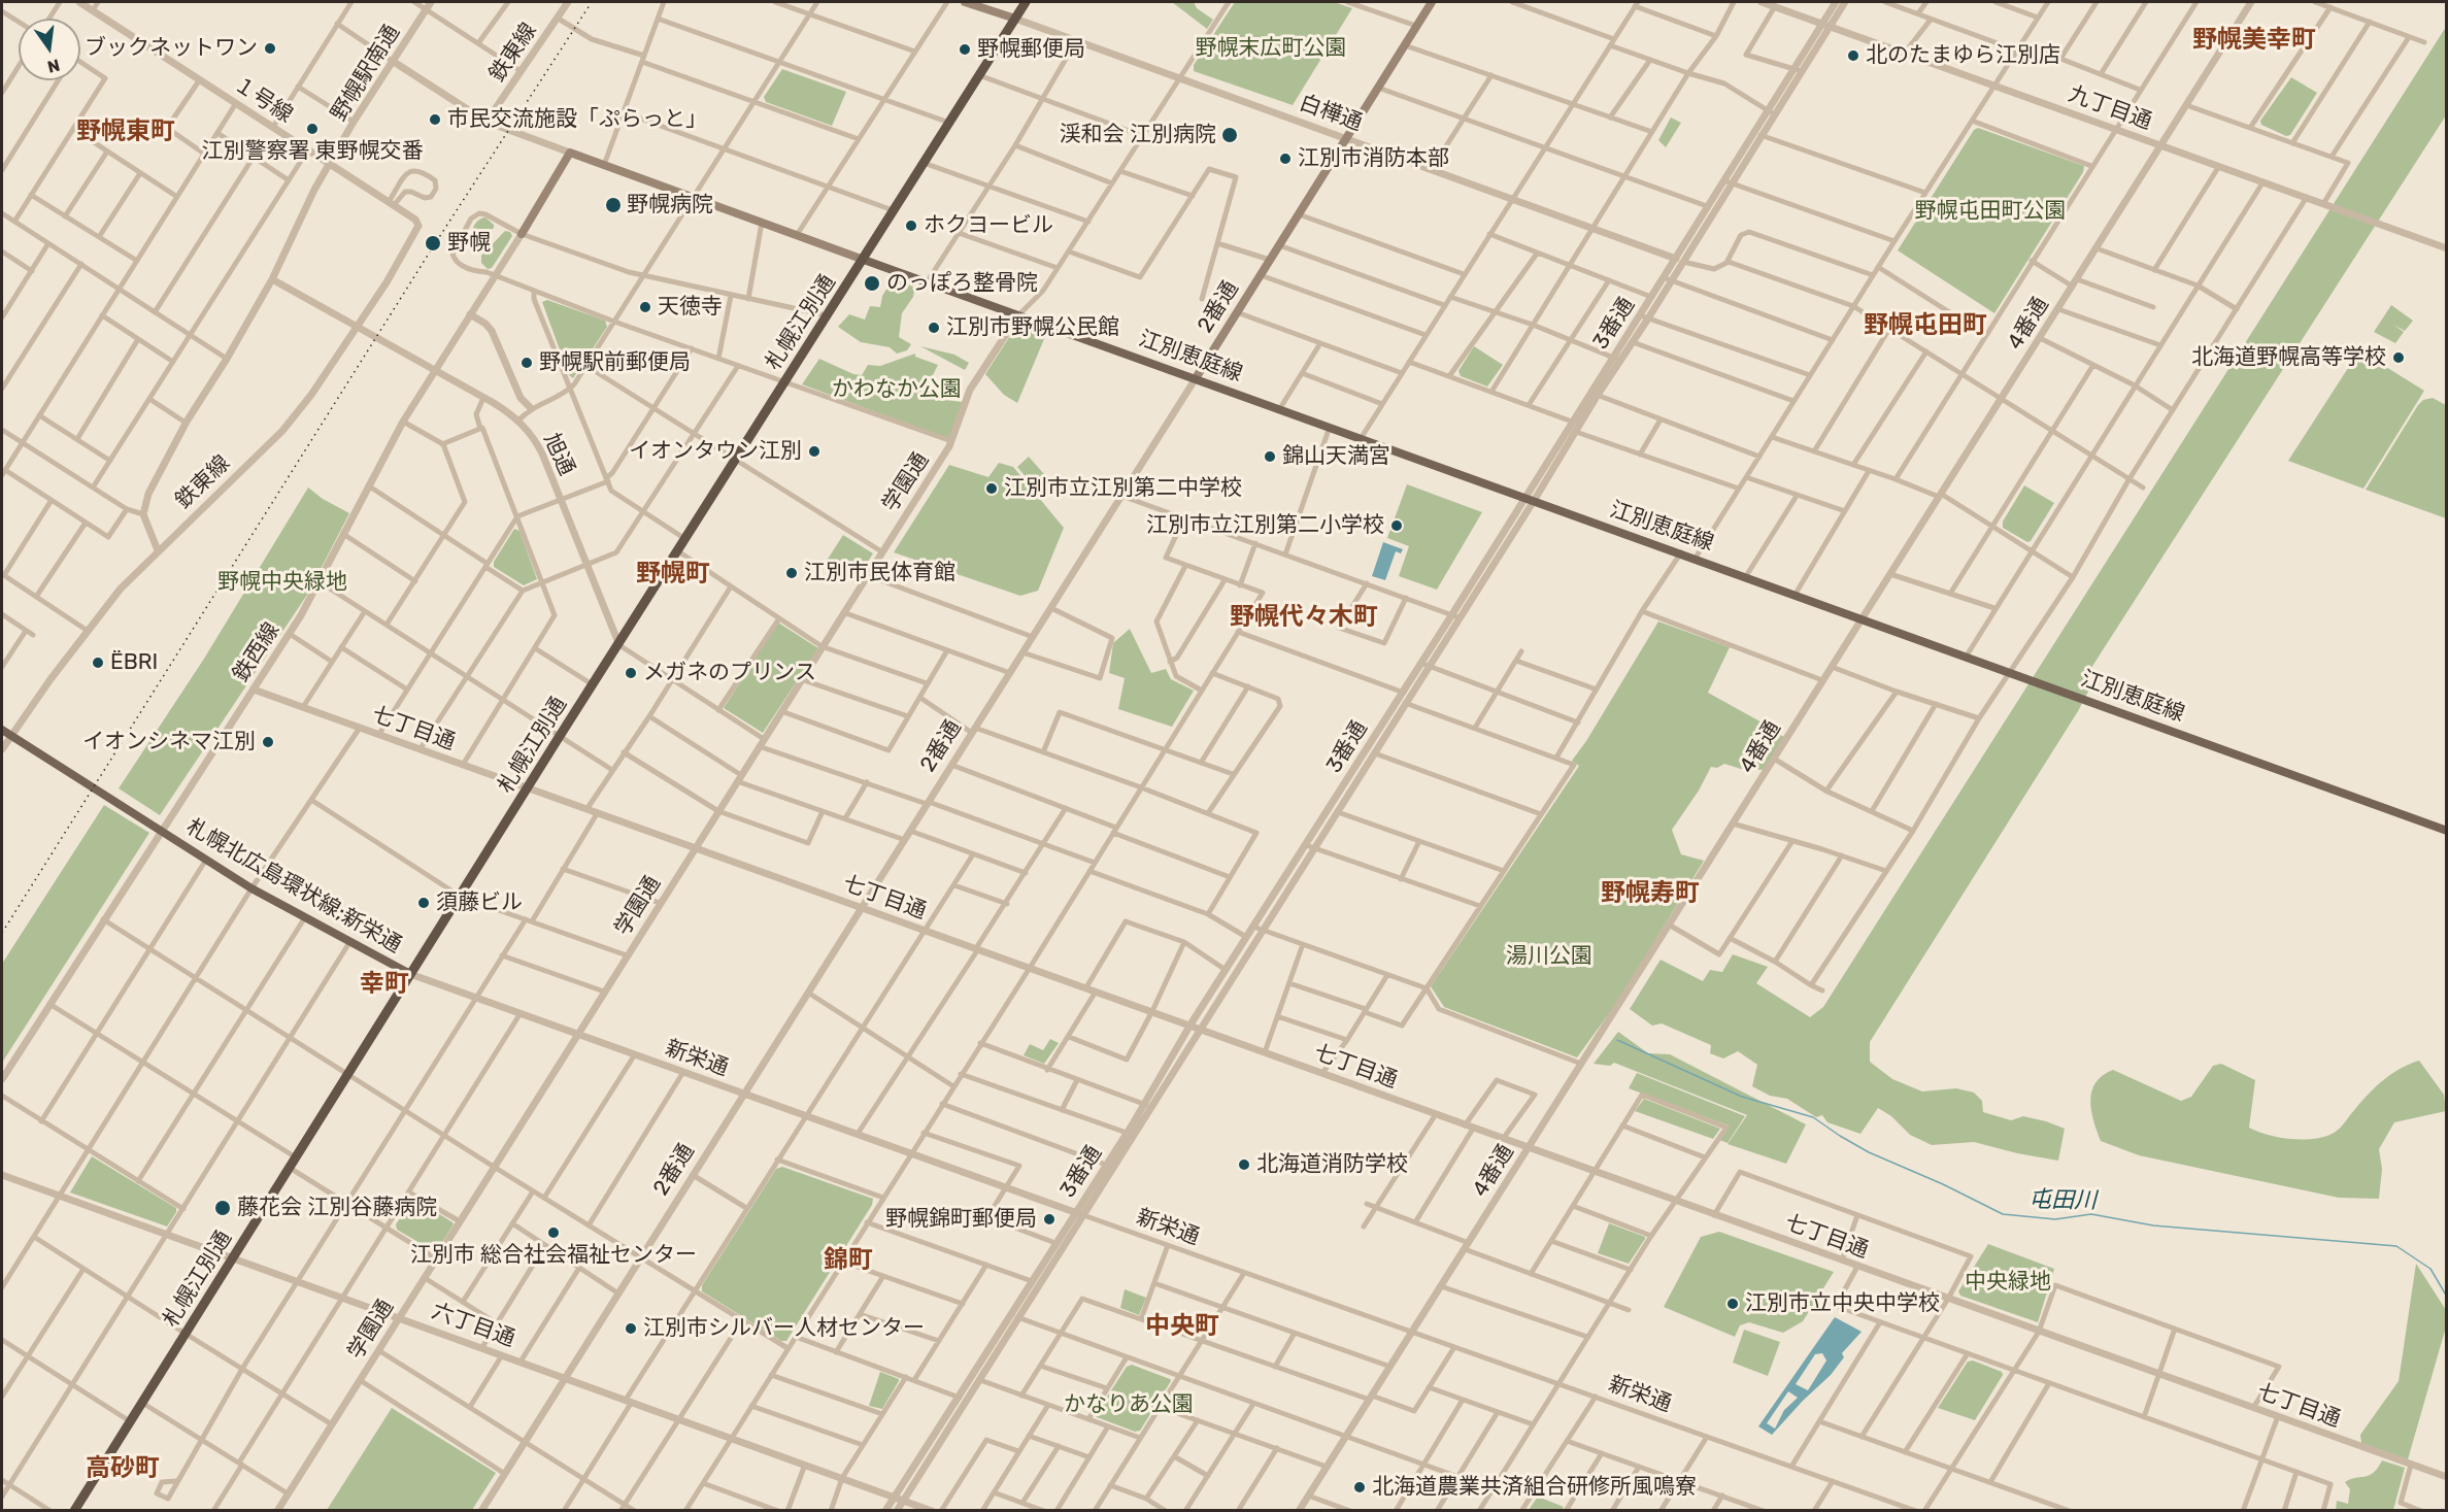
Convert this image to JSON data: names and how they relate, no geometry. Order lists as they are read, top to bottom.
{
  "streets": {
    "highway": ["札幌江別通"],
    "main road": [
      "白樺通",
      "2番通",
      "江別恵庭線",
      "札幌北広島環状線;新栄通"
    ],
    "street": [
      "鉄東線",
      "野幌駅南通",
      "１号線",
      "九丁目通",
      "3番通",
      "4番通",
      "旭通",
      "学園通",
      "鉄西線",
      "七丁目通",
      "新栄通",
      "六丁目通"
    ]
  },
  "crossings": [
    ["鉄東線", "１号線"],
    ["鉄東線", "旭通"],
    ["鉄東線", "札幌北広島環状線;新栄通"],
    ["野幌駅南通", "１号線"],
    ["野幌駅南通", "旭通"],
    ["九丁目通", "3番通"],
    ["九丁目通", "4番通"],
    ["白樺通", "2番通"],
    ["白樺通", "札幌江別通"],
    ["白樺通", "3番通"],
    ["2番通", "江別恵庭線"],
    ["2番通", "七丁目通"],
    ["2番通", "新栄通"],
    ["2番通", "六丁目通"],
    ["札幌江別通", "江別恵庭線"],
    ["札幌江別通", "旭通"],
    ["札幌江別通", "七丁目通"],
    ["札幌江別通", "札幌北広島環状線;新栄通"],
    ["札幌江別通", "新栄通"],
    ["札幌江別通", "六丁目通"],
    ["3番通", "江別恵庭線"],
    ["3番通", "七丁目通"],
    ["3番通", "新栄通"],
    ["3番通", "六丁目通"],
    ["4番通", "江別恵庭線"],
    ["4番通", "七丁目通"],
    ["4番通", "新栄通"],
    ["江別恵庭線", "学園通"],
    ["旭通", "鉄西線"],
    ["学園通", "七丁目通"],
    ["学園通", "新栄通"],
    ["学園通", "六丁目通"],
    ["鉄西線", "七丁目通"],
    ["鉄西線", "札幌北広島環状線;新栄通"],
    ["札幌北広島環状線;新栄通", "新栄通"]
  ],
  "districts": [
    "野幌美幸町",
    "野幌東町",
    "野幌屯田町",
    "野幌町",
    "野幌代々木町",
    "野幌寿町",
    "幸町",
    "錦町",
    "中央町",
    "高砂町"
  ],
  "water": ["屯田川"],
  "parks": [
    "野幌末広町公園",
    "野幌屯田町公園",
    "かわなか公園",
    "野幌中央緑地",
    "湯川公園",
    "中央緑地",
    "かなりあ公園"
  ],
  "places": [
    "ブックネットワン",
    "野幌郵便局",
    "北のたまゆら江別店",
    "市民交流施設「ぷらっと」",
    "江別警察署 東野幌交番",
    "渓和会 江別病院",
    "江別市消防本部",
    "野幌病院",
    "ホクヨービル",
    "野幌",
    "のっぽろ整骨院",
    "天徳寺",
    "江別市野幌公民館",
    "北海道野幌高等学校",
    "野幌駅前郵便局",
    "イオンタウン江別",
    "錦山天満宮",
    "江別市立江別第二中学校",
    "江別市立江別第二小学校",
    "江別市民体育館",
    "ËBRI",
    "メガネのプリンス",
    "イオンシネマ江別",
    "須藤ビル",
    "北海道消防学校",
    "藤花会 江別谷藤病院",
    "野幌錦町郵便局",
    "江別市 総合社会福祉センター",
    "江別市立中央中学校",
    "江別市シルバー人材センター",
    "北海道農業共済組合研修所風鳴寮"
  ],
  "north": "bottom"
}
